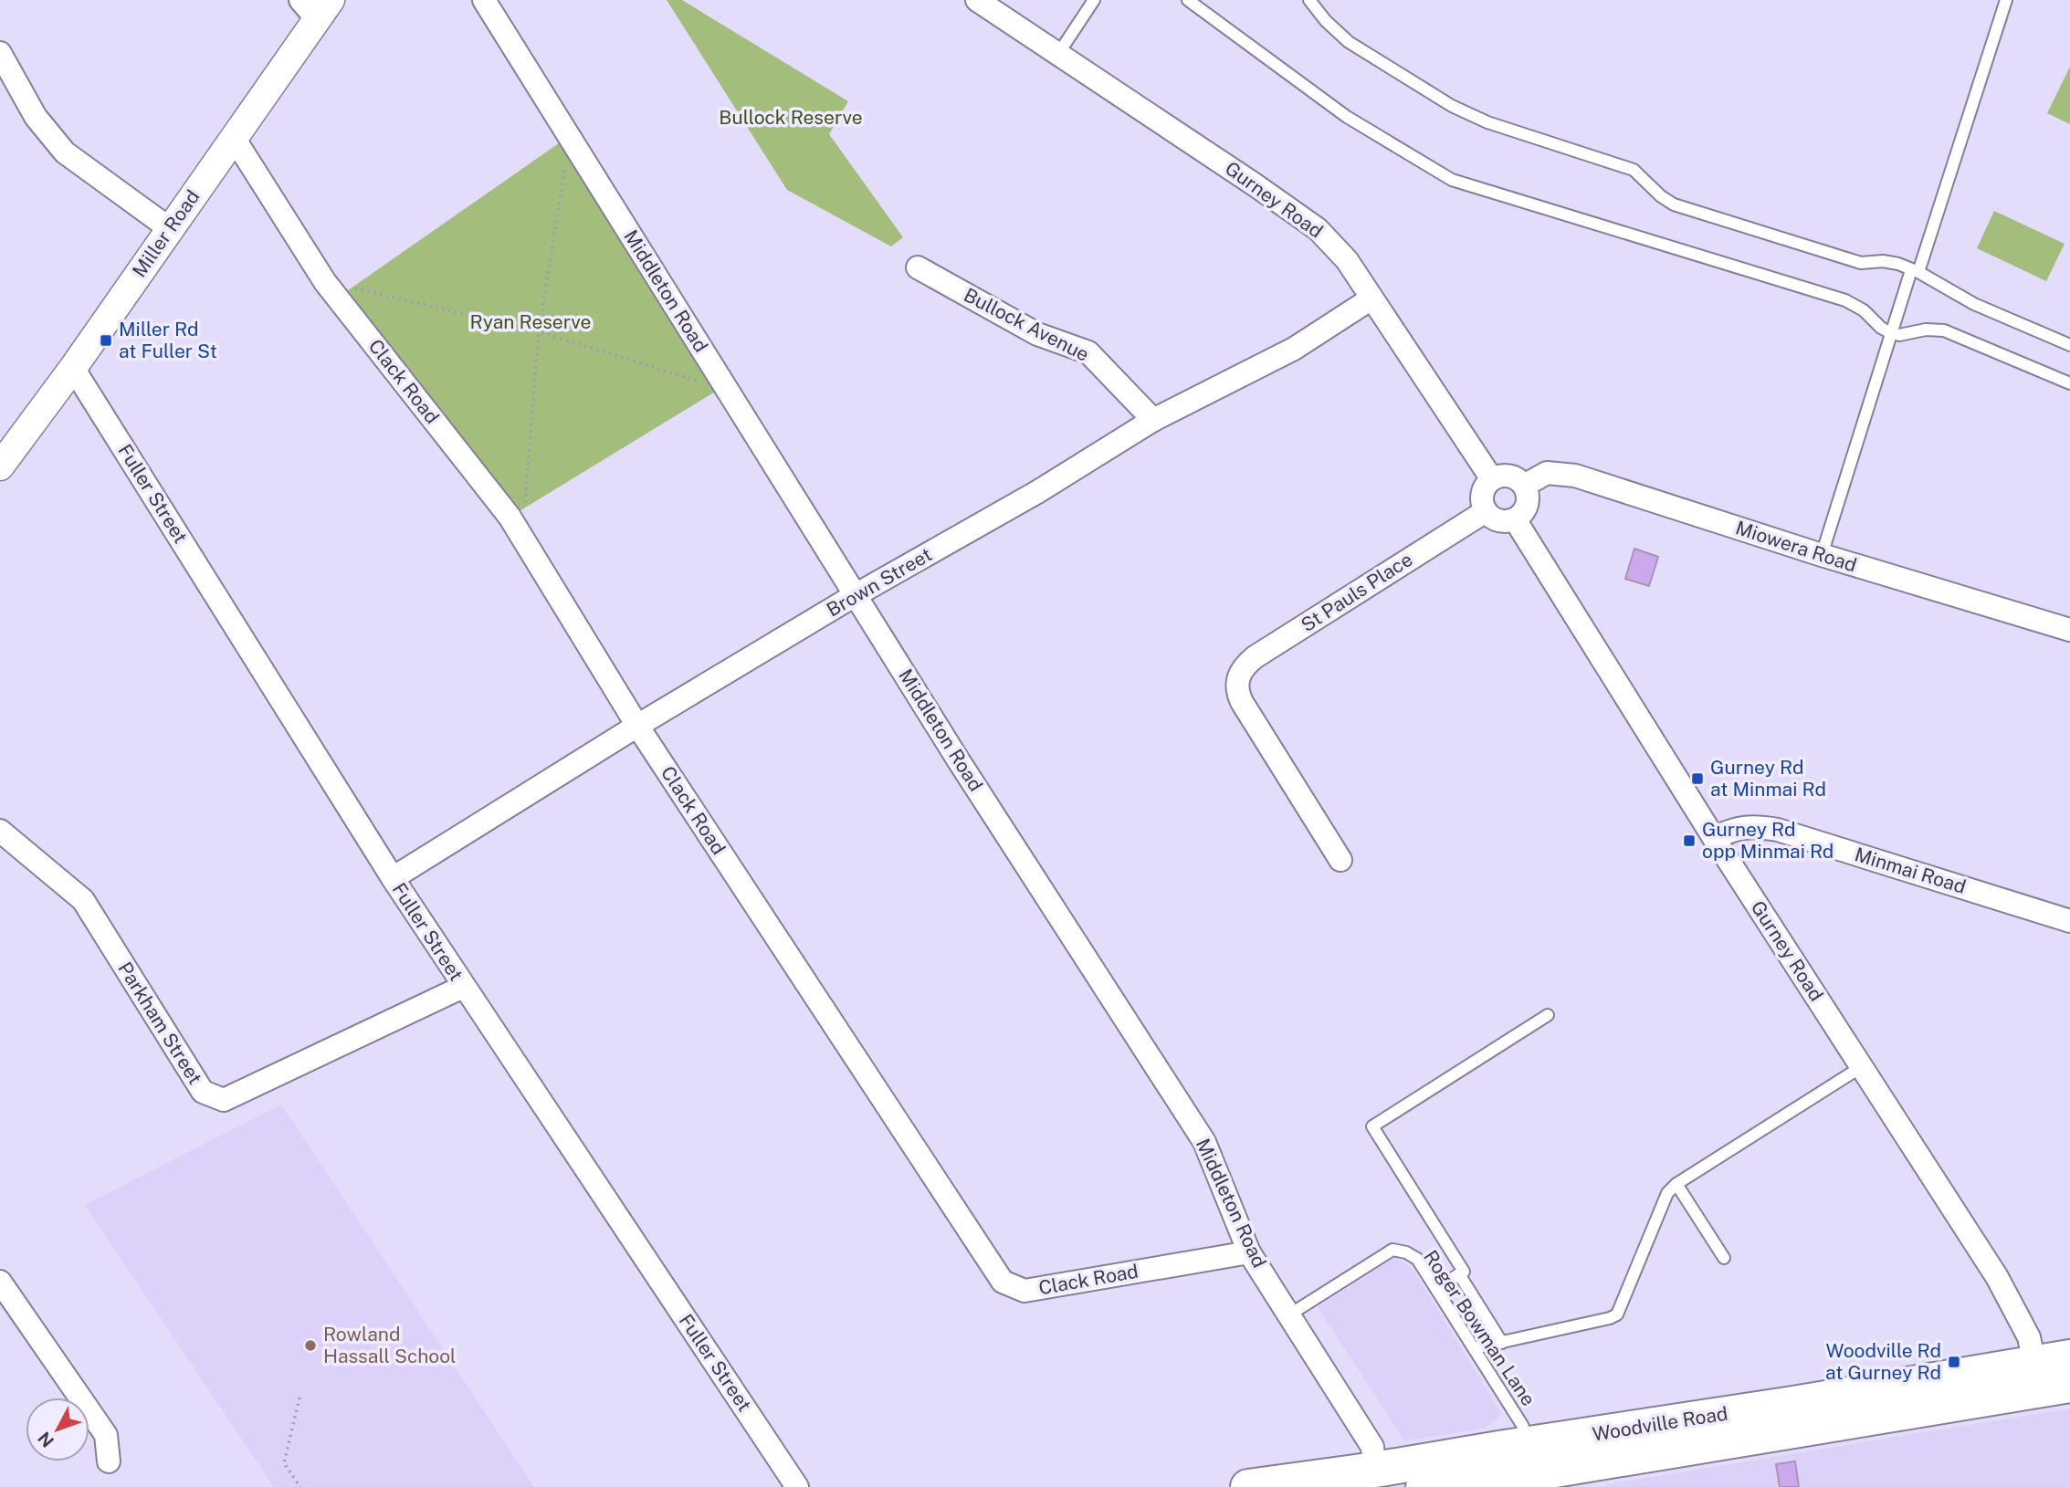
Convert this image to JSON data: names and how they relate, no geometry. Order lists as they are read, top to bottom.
{
  "streets": {
    "main road": ["Woodville Road"],
    "street": [
      "Gurney Road",
      "Miller Road",
      "Middleton Road",
      "Bullock Avenue",
      "Clack Road",
      "Fuller Street",
      "Miowera Road",
      "Brown Street",
      "St Pauls Place",
      "Minmai Road",
      "Parkham Street"
    ],
    "lane": ["Roger Bowman Lane"]
  },
  "crossings": [
    ["Gurney Road", "Miowera Road"],
    ["Gurney Road", "Brown Street"],
    ["Gurney Road", "St Pauls Place"],
    ["Gurney Road", "Minmai Road"],
    ["Gurney Road", "Woodville Road"],
    ["Miller Road", "Clack Road"],
    ["Miller Road", "Fuller Street"],
    ["Middleton Road", "Clack Road"],
    ["Middleton Road", "Brown Street"],
    ["Middleton Road", "Roger Bowman Lane"],
    ["Middleton Road", "Woodville Road"],
    ["Bullock Avenue", "Brown Street"],
    ["Clack Road", "Brown Street"],
    ["Fuller Street", "Brown Street"],
    ["Fuller Street", "Parkham Street"],
    ["Miowera Road", "St Pauls Place"],
    ["Roger Bowman Lane", "Woodville Road"]
  ],
  "parks": ["Bullock Reserve", "Ryan Reserve"],
  "places": {
    "transit": [
      "Miller Rd at Fuller St",
      "Gurney Rd at Minmai Rd",
      "Gurney Rd opp Minmai Rd",
      "Woodville Rd at Gurney Rd"
    ],
    "other": ["Rowland Hassall School"]
  },
  "north": "bottom left"
}
